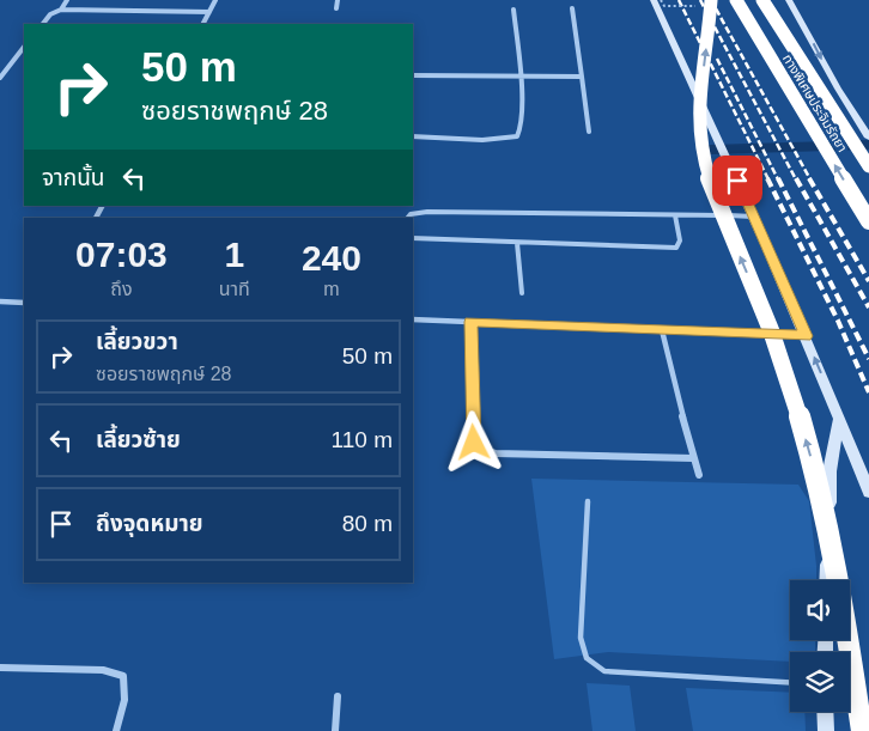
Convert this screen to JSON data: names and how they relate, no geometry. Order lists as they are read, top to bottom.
{
  "streets": {
    "highway": ["ทางพิเศษประจิมรัถยา"]
  },
  "page": {
    "turn": ["50 m", "ซอยราชพฤกษ์ 28"],
    "then": "จากนั้น",
    "eta": [
      "07:03",
      "ถึง",
      "1",
      "นาที",
      "240",
      "m"
    ],
    "list": [
      {
        "name": "เลี้ยวขวา",
        "note": "ซอยราชพฤกษ์ 28",
        "value": "50 m"
      },
      {
        "name": "เลี้ยวซ้าย",
        "value": "110 m"
      },
      {
        "name": "ถึงจุดหมาย",
        "value": "80 m"
      }
    ]
  }
}
